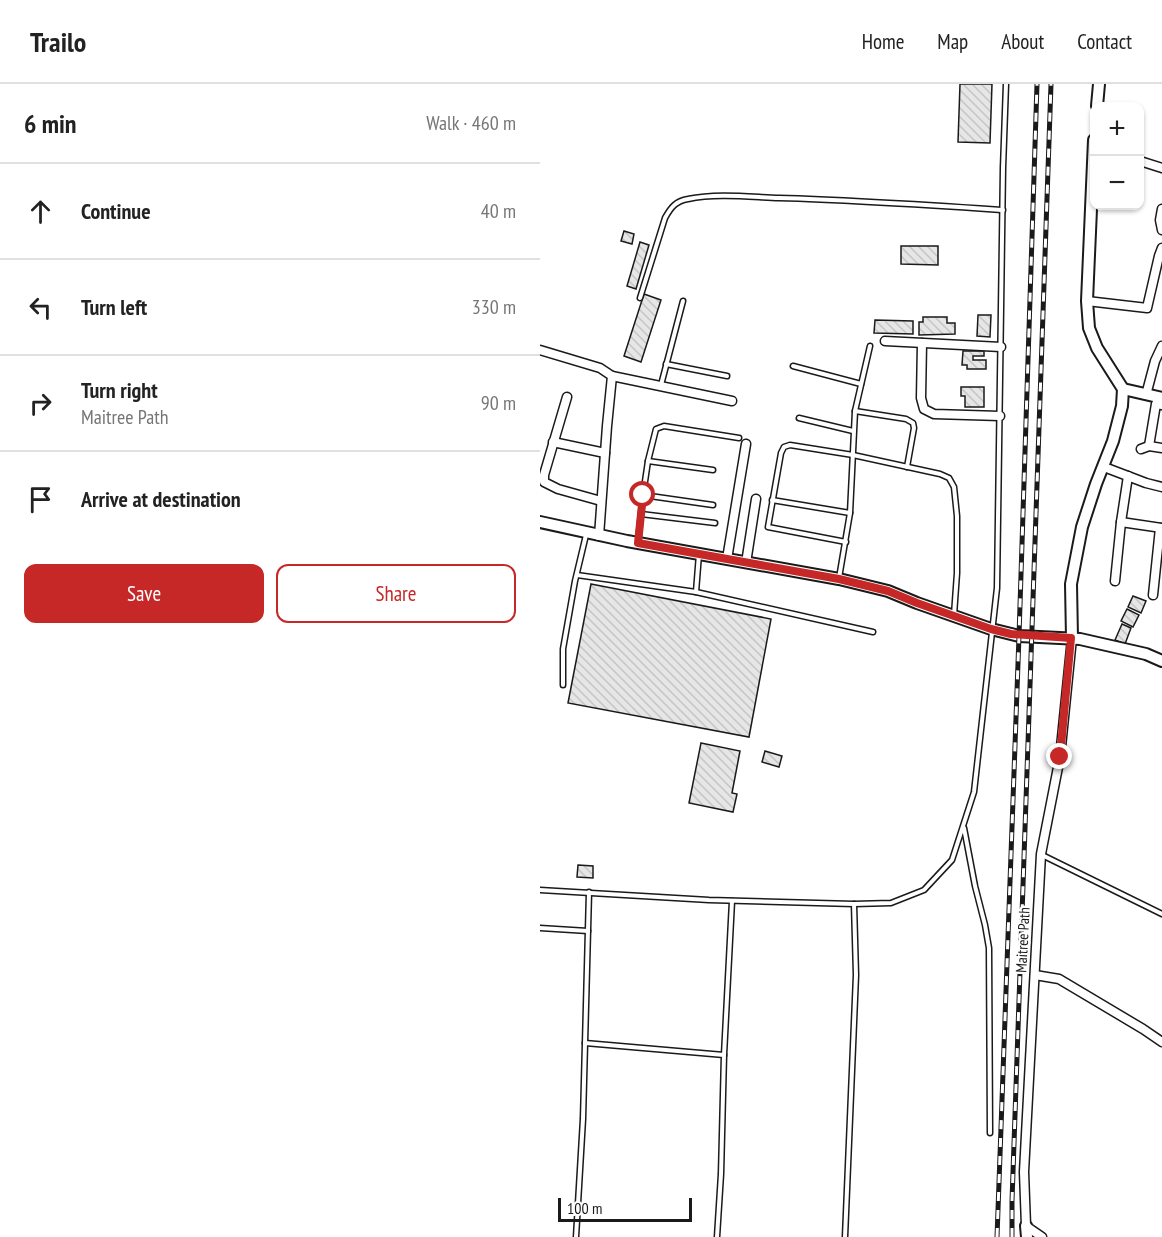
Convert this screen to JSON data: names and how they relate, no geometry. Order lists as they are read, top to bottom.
{
  "streets": {
    "street": ["Maitree Path"]
  },
  "scale_bar": "100 m",
  "page": {
    "header": "Trailo",
    "nav": [
      "Home",
      "Map",
      "About",
      "Contact"
    ],
    "heading": ["6 min", "Walk · 460 m"],
    "map_buttons": ["+", "−"],
    "list": [
      ["Continue", "40 m"],
      ["Turn left", "330 m"],
      ["Turn right", "Maitree Path", "90 m"],
      "Arrive at destination"
    ],
    "buttons": ["Save", "Share"],
    "scale": "100 m"
  }
}
